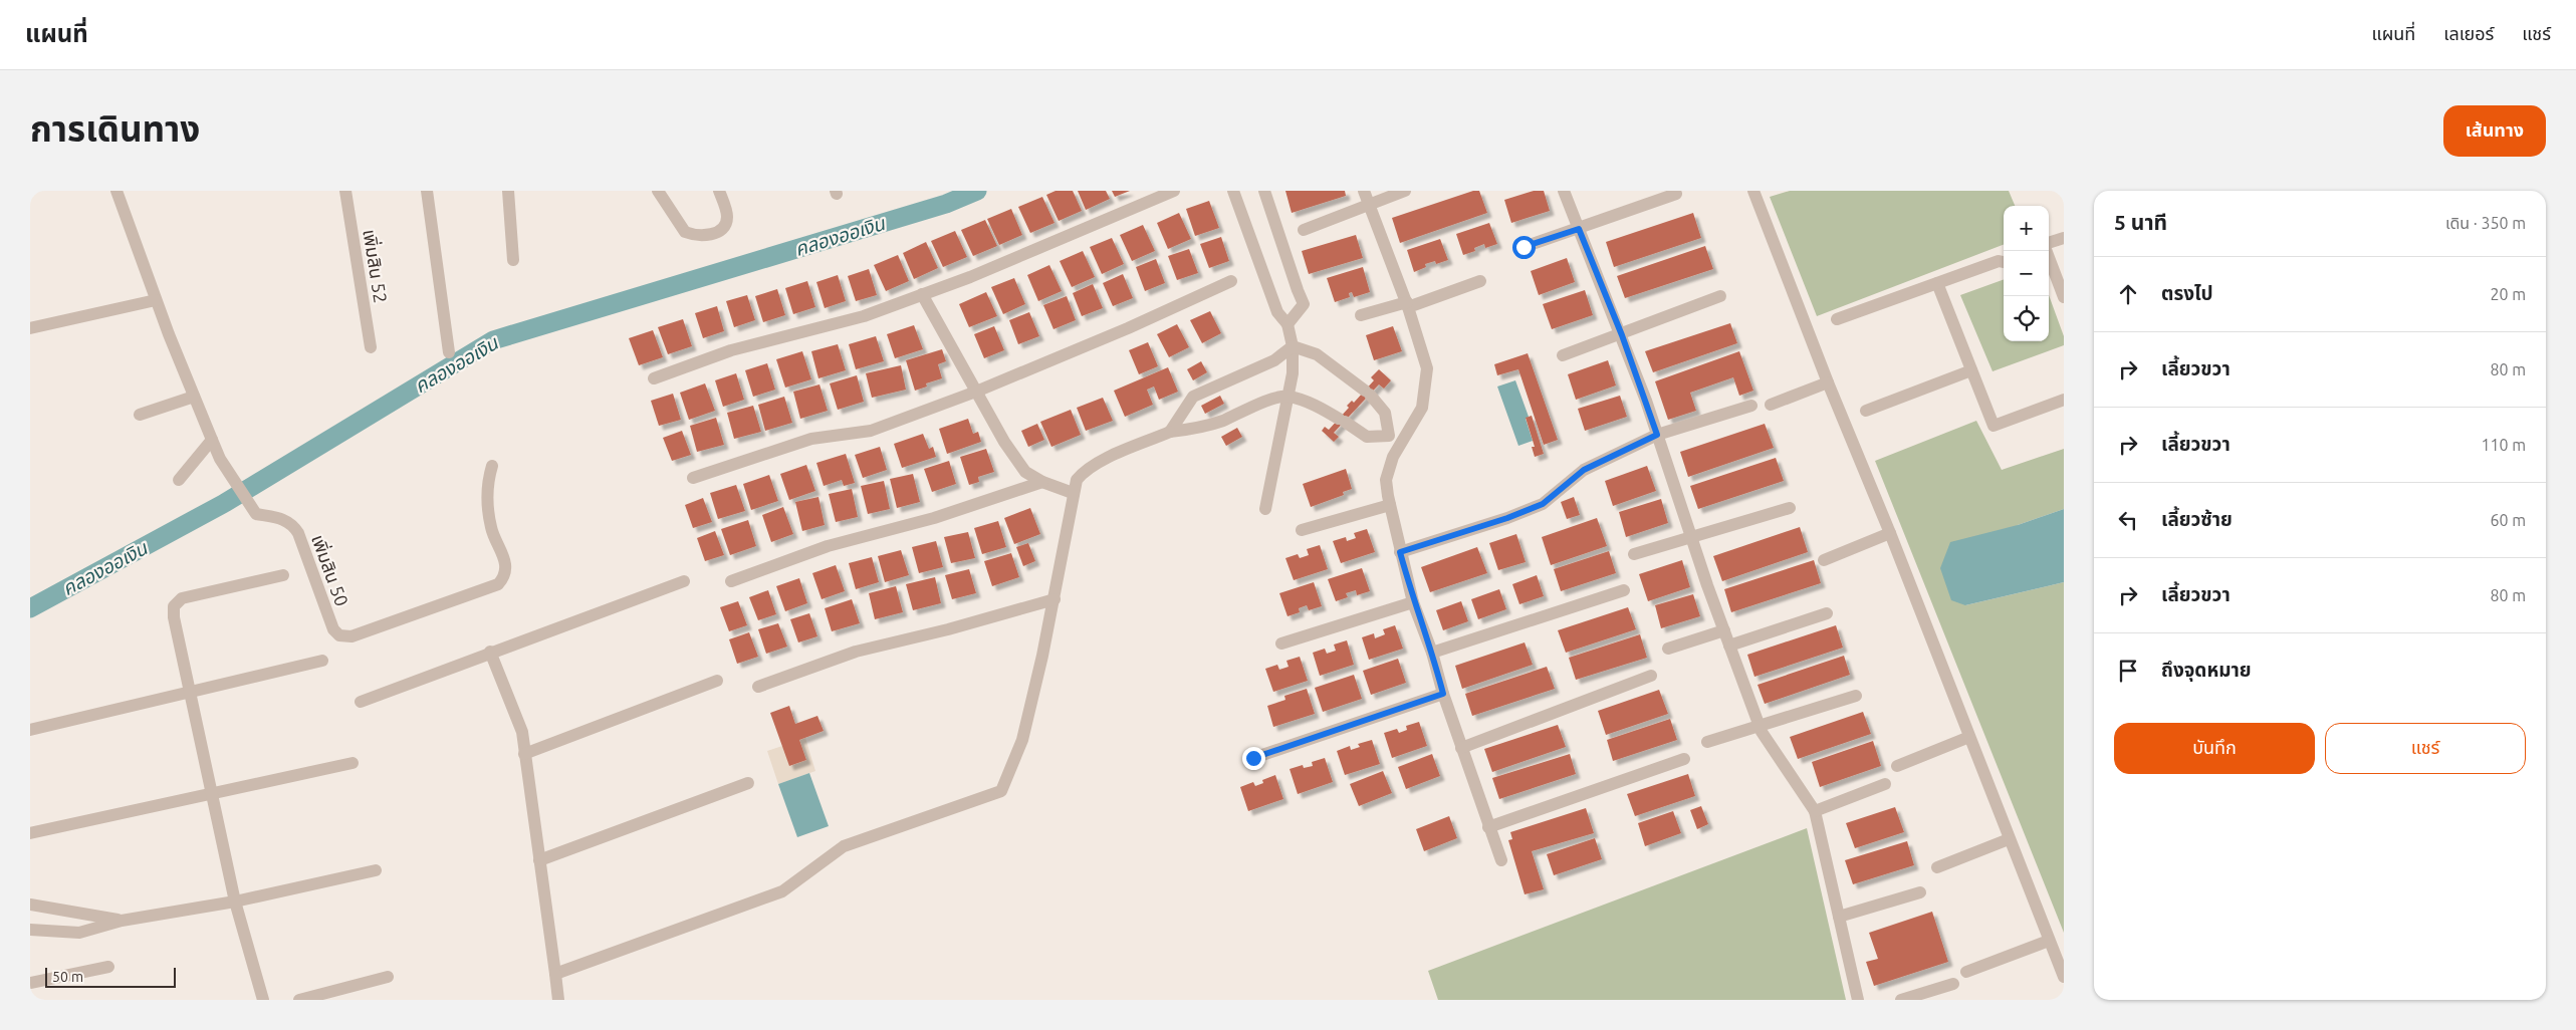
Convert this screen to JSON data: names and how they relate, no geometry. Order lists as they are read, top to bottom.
{
  "streets": {
    "street": ["เพิ่มสิน 52", "เพิ่มสิน 50"]
  },
  "water": ["คลองออเงิน"],
  "scale_bar": "50 m",
  "page": {
    "header": "แผนที่",
    "nav": ["แผนที่", "เลเยอร์", "แชร์"],
    "title": "การเดินทาง",
    "buttons": [
      "เส้นทาง",
      ["บันทึก", "แชร์"]
    ],
    "heading": ["5 นาที", "เดิน · 350 m"],
    "map_buttons": ["+", "−"],
    "list": [
      ["ตรงไป", "20 m"],
      ["เลี้ยวขวา", "80 m"],
      ["เลี้ยวขวา", "110 m"],
      ["เลี้ยวซ้าย", "60 m"],
      ["เลี้ยวขวา", "80 m"],
      "ถึงจุดหมาย"
    ],
    "scale": "50 m"
  }
}
